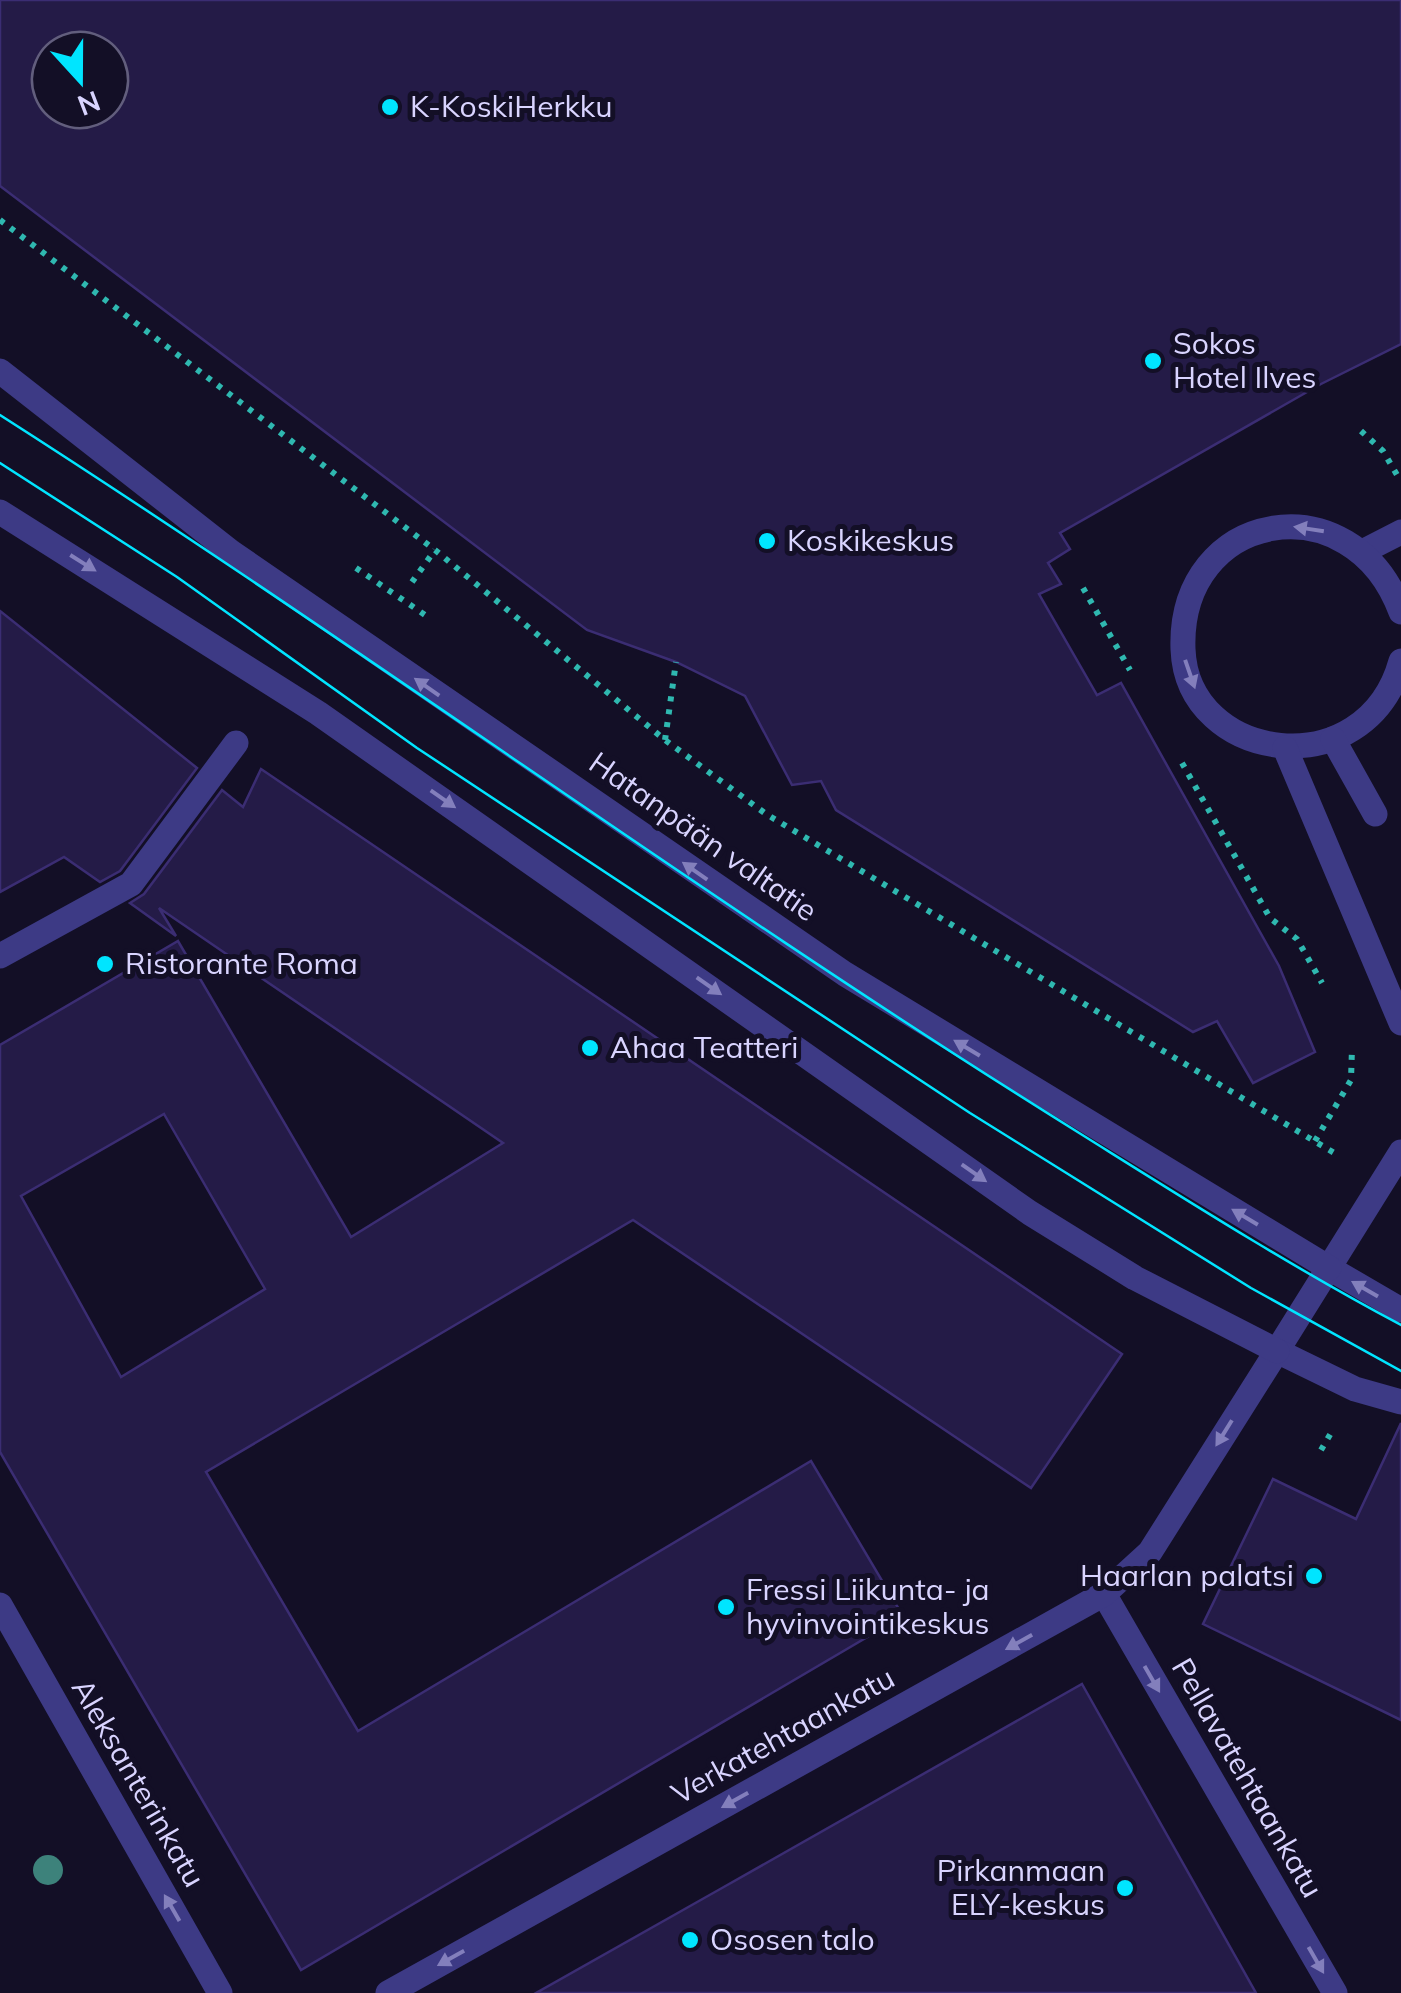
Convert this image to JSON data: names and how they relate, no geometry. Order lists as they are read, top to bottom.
{
  "streets": {
    "street": [
      "Hatanpään valtatie",
      "Verkatehtaankatu",
      "Pellavatehtaankatu",
      "Aleksanterinkatu"
    ]
  },
  "crossings": [
    ["Hatanpään valtatie", "Verkatehtaankatu"],
    ["Verkatehtaankatu", "Pellavatehtaankatu"]
  ],
  "one_way": ["Verkatehtaankatu", "Pellavatehtaankatu", "Aleksanterinkatu"],
  "places": [
    "K-KoskiHerkku",
    "Sokos Hotel Ilves",
    "Koskikeskus",
    "Ristorante Roma",
    "Ahaa Teatteri",
    "Haarlan palatsi",
    "Fressi Liikunta- ja hyvinvointikeskus",
    "Pirkanmaan ELY-keskus",
    "Ososen talo"
  ],
  "north": "bottom"
}
